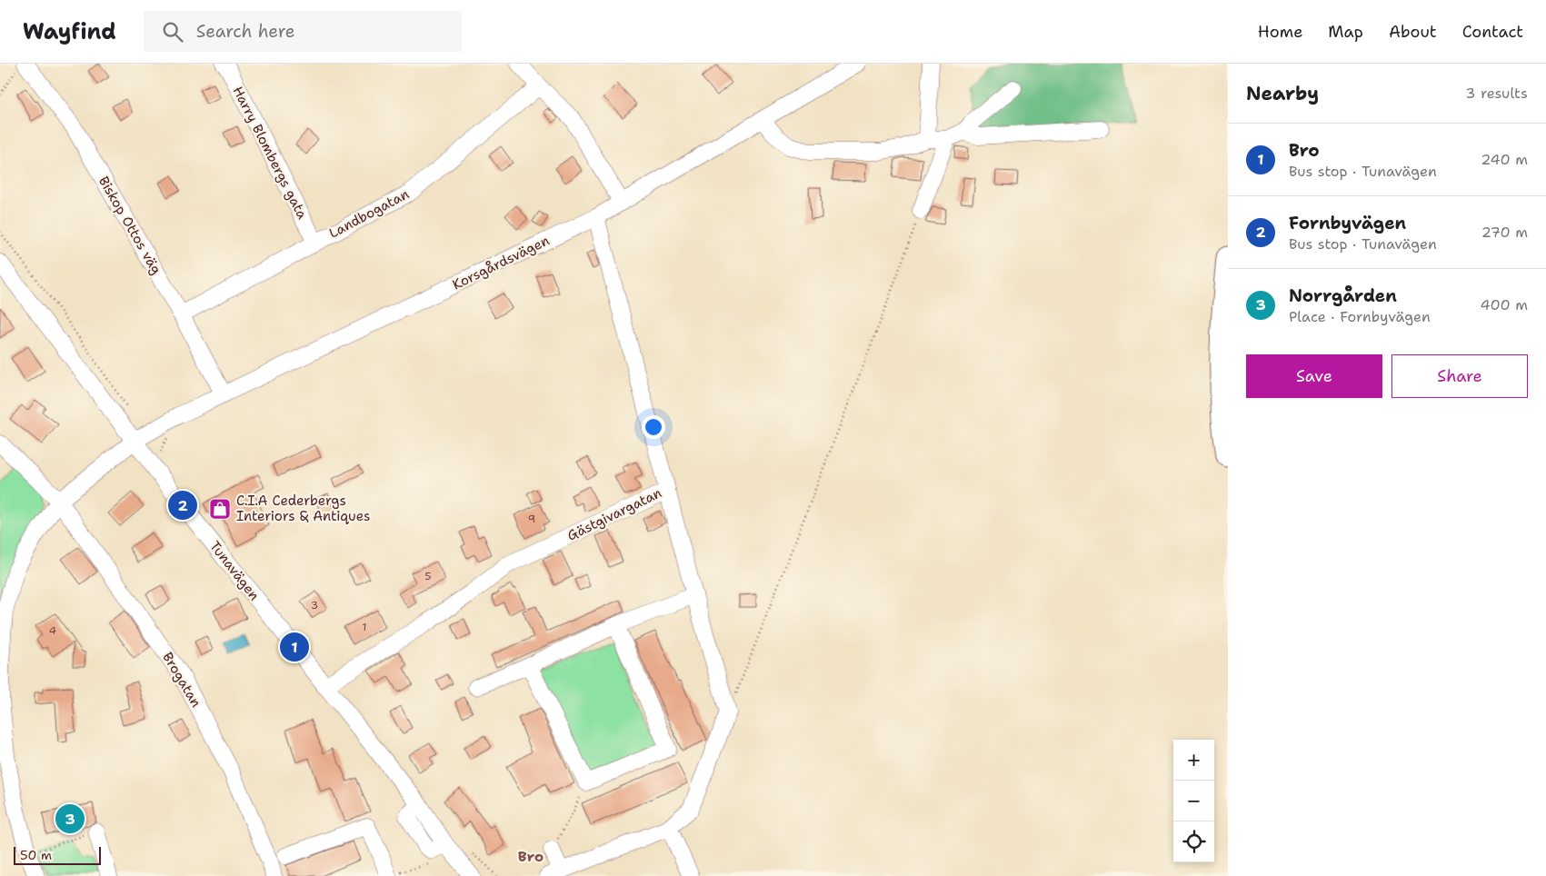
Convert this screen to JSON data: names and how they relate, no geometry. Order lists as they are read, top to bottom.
{
  "streets": {
    "street": [
      "Harry Blombergs gata",
      "Landbogatan",
      "Biskop Ottos väg",
      "Korsgårdsvägen",
      "Gästgivargatan",
      "Tunavägen",
      "Brogatan"
    ]
  },
  "crossings": [
    ["Harry Blombergs gata", "Landbogatan"],
    ["Landbogatan", "Biskop Ottos väg"],
    ["Biskop Ottos väg", "Korsgårdsvägen"],
    ["Korsgårdsvägen", "Gästgivargatan"],
    ["Korsgårdsvägen", "Tunavägen"],
    ["Korsgårdsvägen", "Brogatan"],
    ["Gästgivargatan", "Tunavägen"]
  ],
  "districts": ["Bro"],
  "places": {
    "shop": ["C.I.A Cederbergs Interiors & Antiques"]
  },
  "house_numbers": [
    "9",
    "5",
    "3",
    "1",
    "4"
  ],
  "scale_bar": "50 m",
  "page": {
    "header": "Wayfind",
    "search": "Search here",
    "nav": [
      "Home",
      "Map",
      "About",
      "Contact"
    ],
    "heading": ["Nearby", "3 results"],
    "list": [
      {
        "mark": "1",
        "name": "Bro",
        "note": "Bus stop · Tunavägen",
        "value": "240 m"
      },
      {
        "mark": "2",
        "name": "Fornbyvägen",
        "note": "Bus stop · Tunavägen",
        "value": "270 m"
      },
      {
        "mark": "3",
        "name": "Norrgården",
        "note": "Place · Fornbyvägen",
        "value": "400 m"
      }
    ],
    "buttons": ["Save", "Share"],
    "pins": ["2", "1", "3"],
    "map_buttons": ["+", "−"],
    "scale": "50 m"
  }
}
